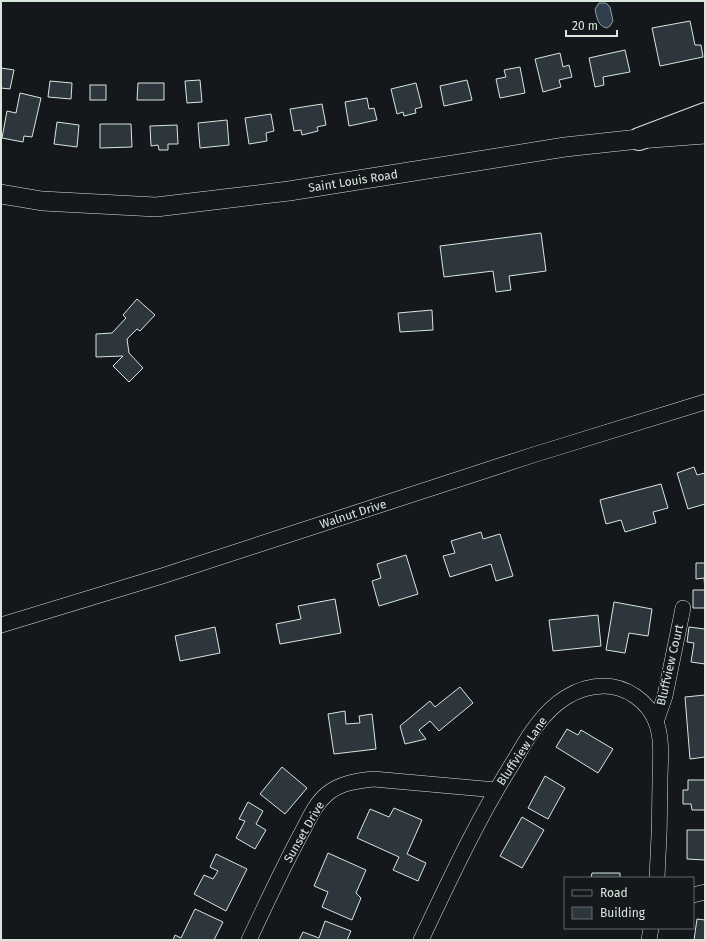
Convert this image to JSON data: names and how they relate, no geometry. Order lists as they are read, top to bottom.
{
  "streets": {
    "street": [
      "Saint Louis Road",
      "Walnut Drive",
      "Bluffview Court",
      "Bluffview Lane",
      "Sunset Drive"
    ]
  },
  "crossings": [
    ["Bluffview Court", "Bluffview Lane"],
    ["Bluffview Lane", "Sunset Drive"]
  ],
  "legend": ["Road", "Building"],
  "scale_bar": "20 m"
}
